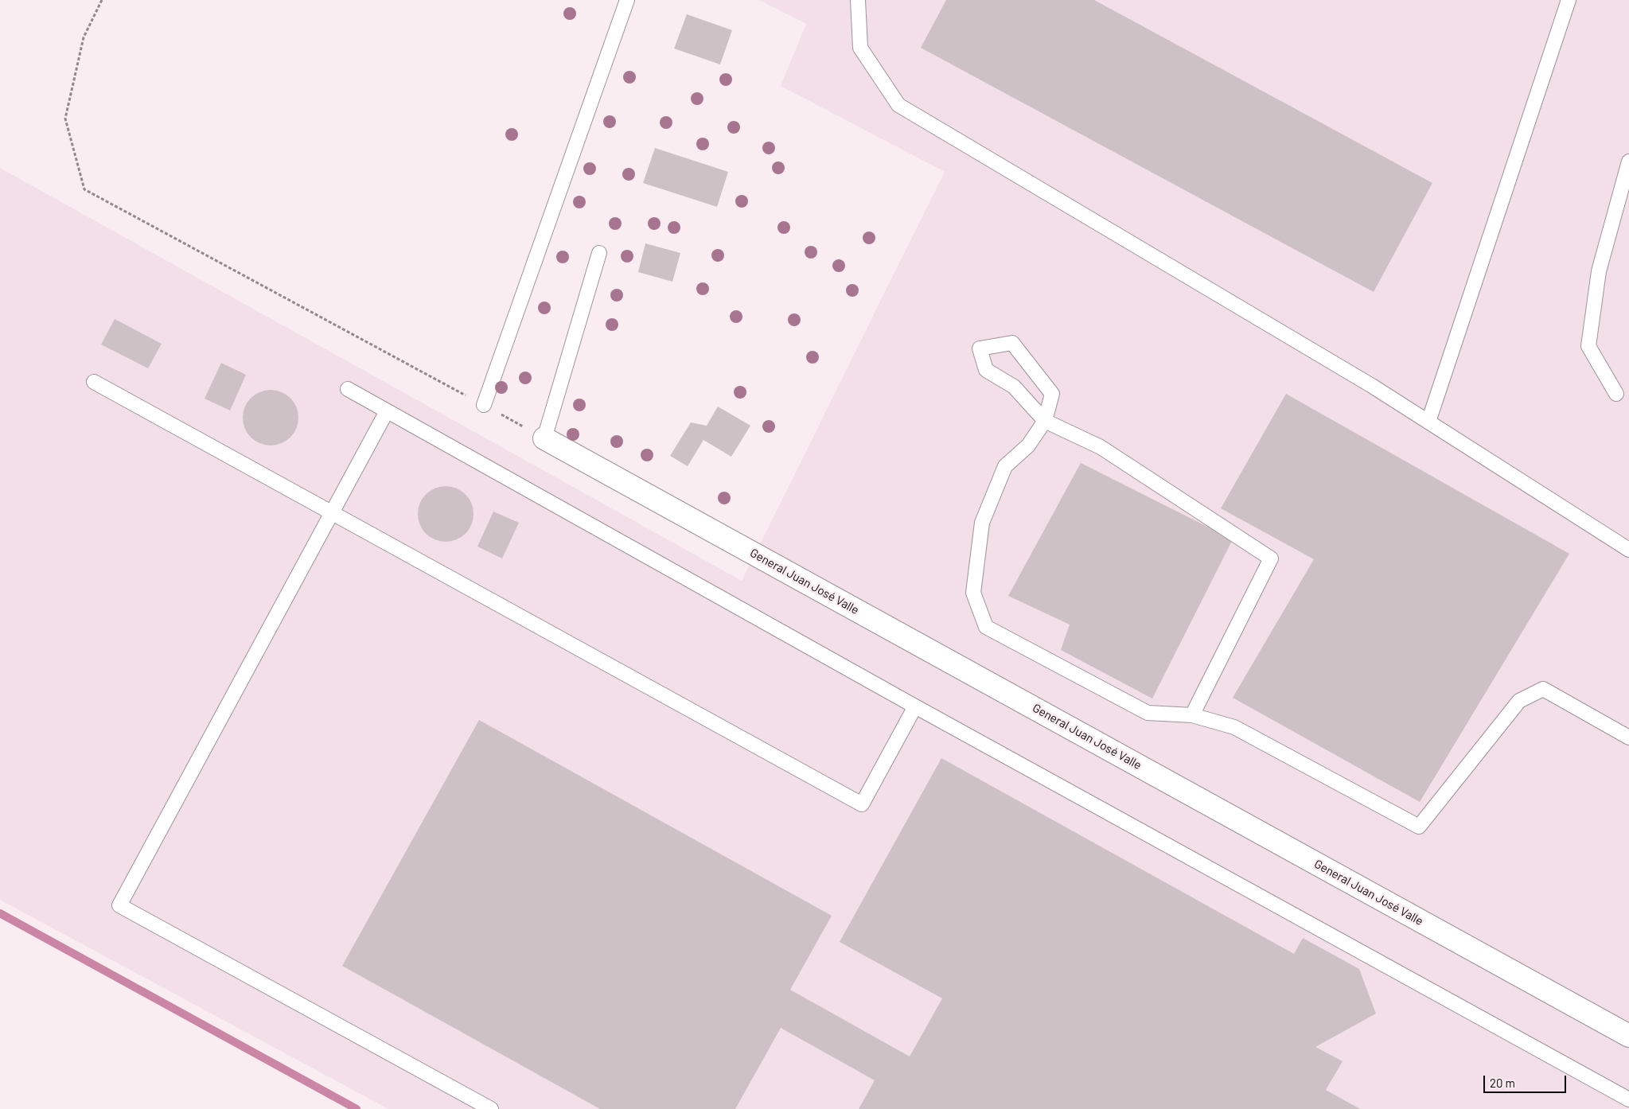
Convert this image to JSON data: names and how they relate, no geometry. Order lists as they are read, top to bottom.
{
  "streets": {
    "street": ["General Juan José Valle"]
  },
  "scale_bar": "20 m"
}
